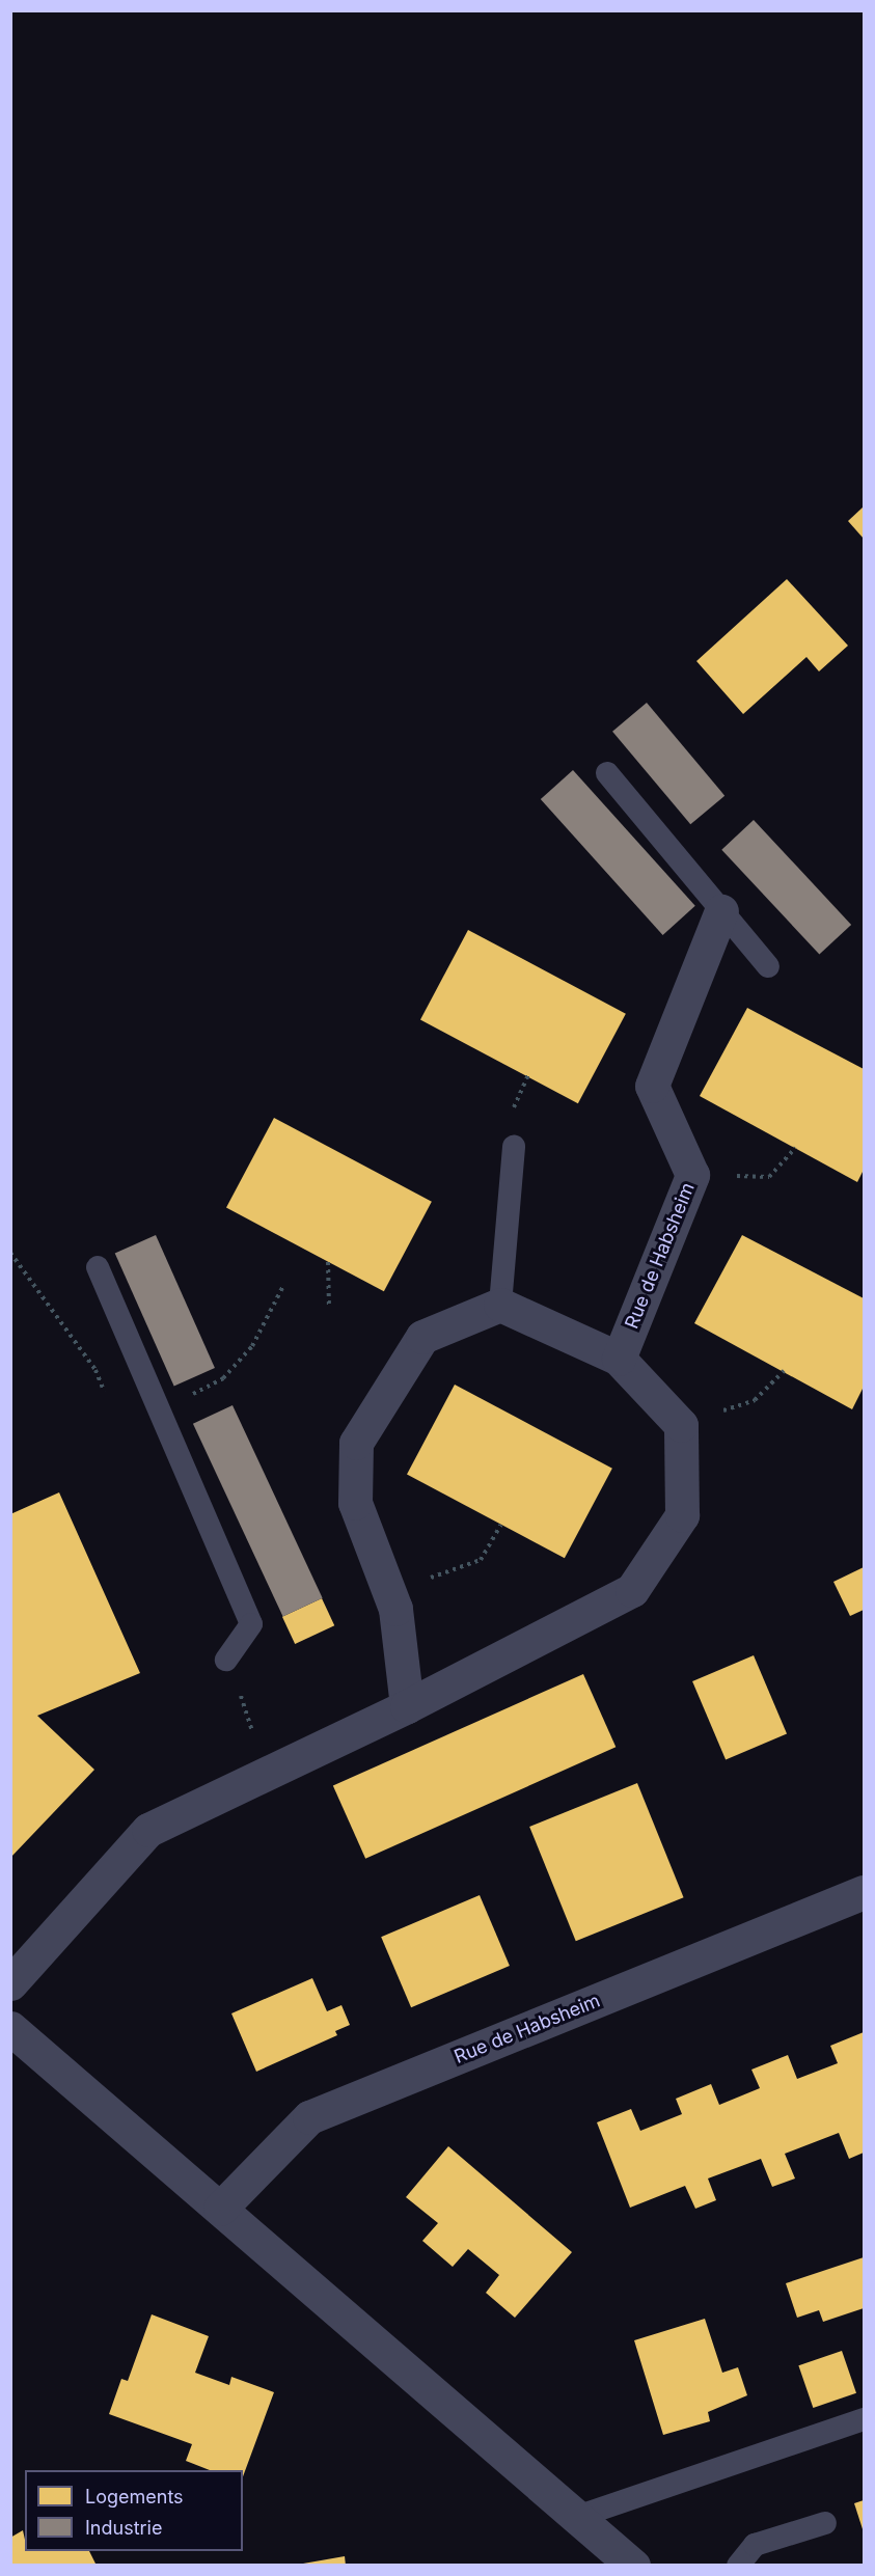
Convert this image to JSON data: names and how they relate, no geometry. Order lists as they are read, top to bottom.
{
  "streets": {
    "street": ["Rue de Habsheim"]
  },
  "legend": ["Logements", "Industrie"]
}
